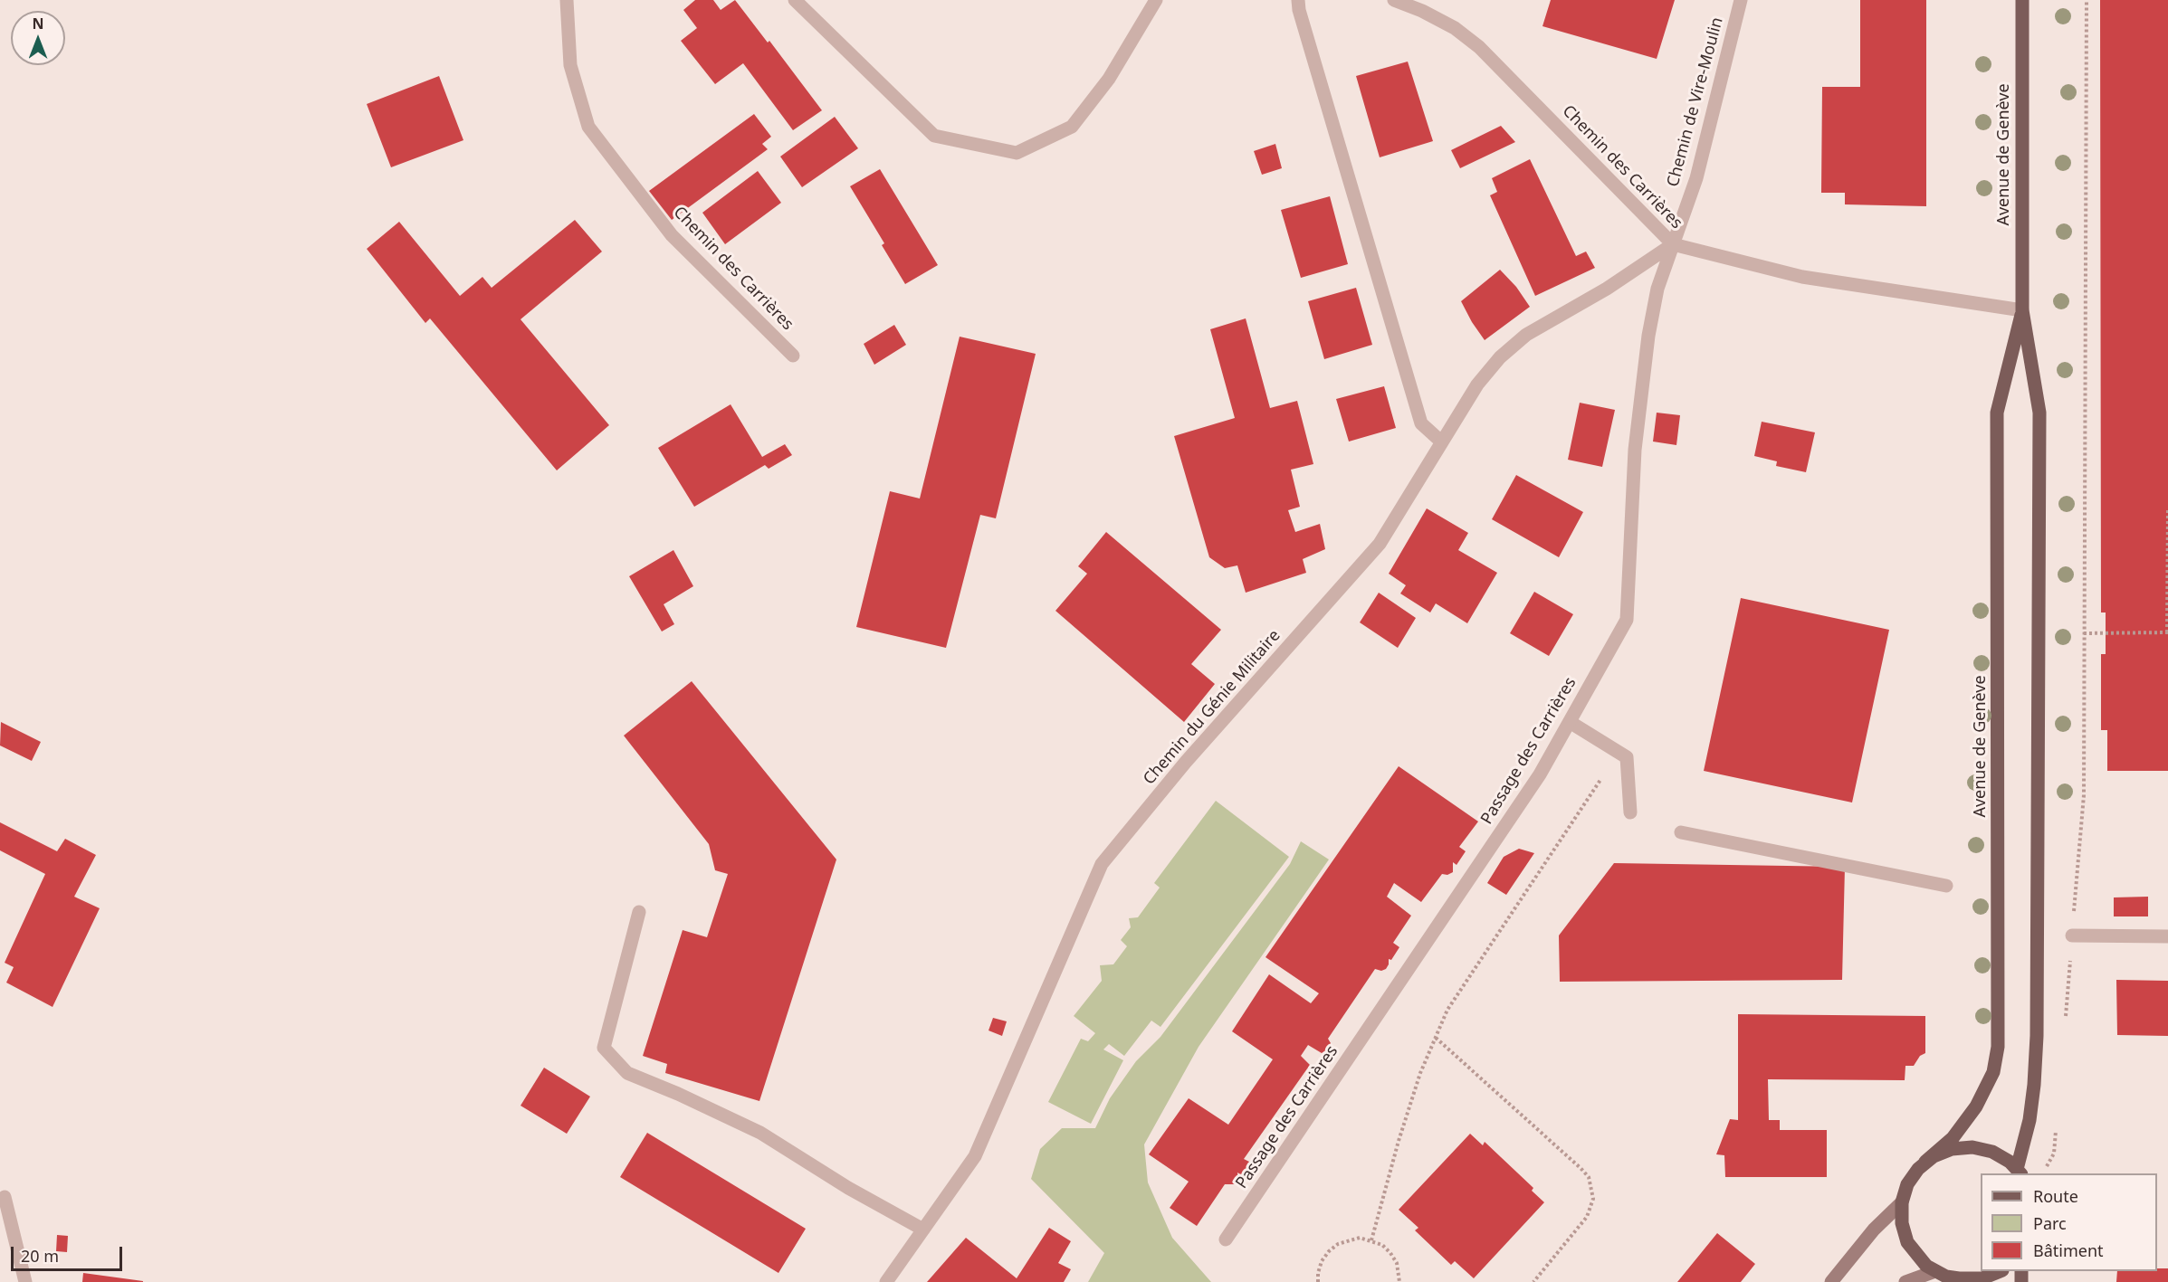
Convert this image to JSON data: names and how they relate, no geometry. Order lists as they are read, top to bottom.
{
  "streets": {
    "main road": ["Avenue de Genève"],
    "street": [
      "Chemin de Vire-Moulin",
      "Chemin des Carrières",
      "Chemin du Génie Militaire",
      "Passage des Carrières"
    ]
  },
  "crossings": [
    ["Chemin de Vire-Moulin", "Chemin des Carrières"],
    ["Chemin de Vire-Moulin", "Chemin du Génie Militaire"],
    ["Chemin de Vire-Moulin", "Passage des Carrières"],
    ["Avenue de Genève", "Chemin des Carrières"],
    ["Chemin des Carrières", "Chemin du Génie Militaire"],
    ["Chemin des Carrières", "Passage des Carrières"],
    ["Chemin du Génie Militaire", "Passage des Carrières"]
  ],
  "legend": ["Route", "Parc", "Bâtiment"],
  "scale_bar": "20 m",
  "north": "top"
}
